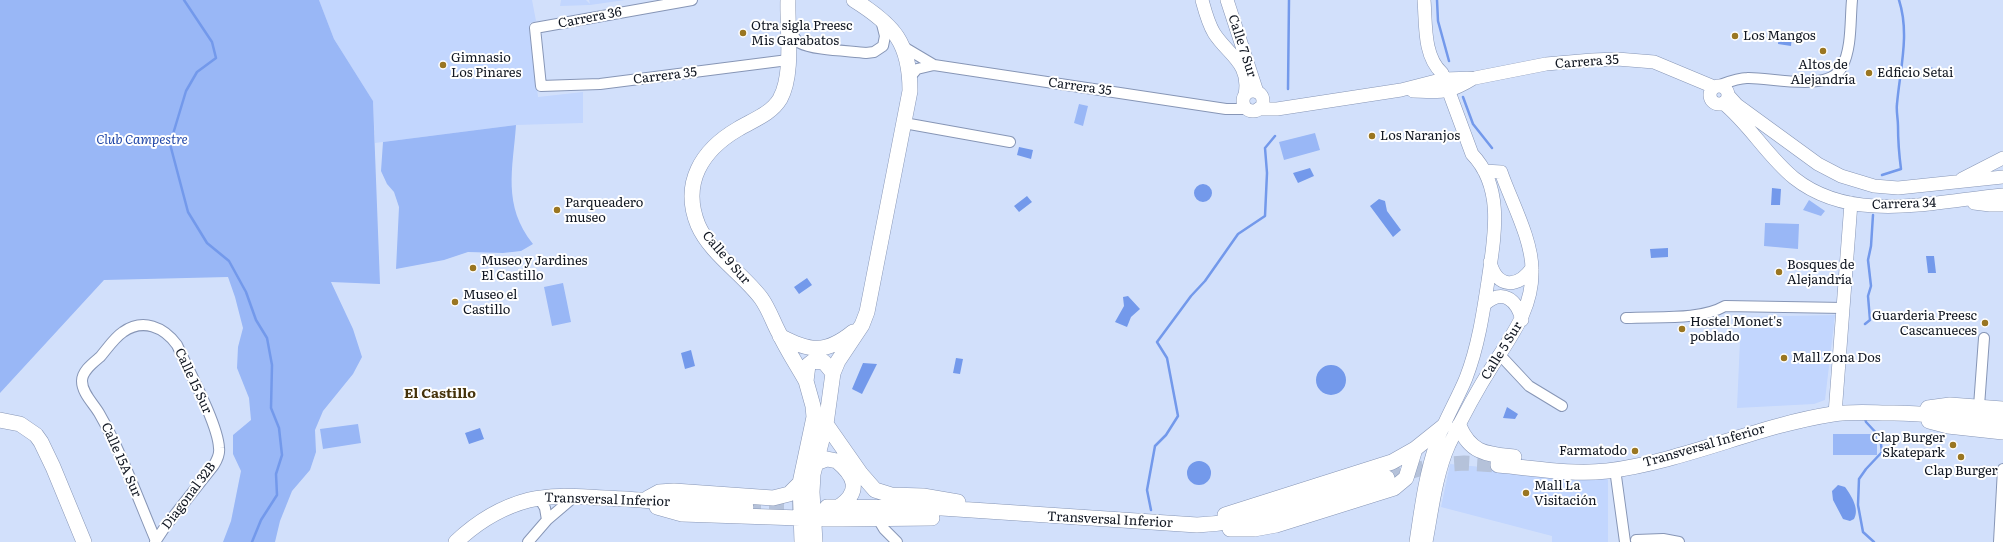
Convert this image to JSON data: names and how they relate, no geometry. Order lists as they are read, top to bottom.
{
  "streets": {
    "main road": ["Calle 9 Sur", "Transversal Inferior"],
    "street": [
      "Carrera 36",
      "Calle 7 Sur",
      "Carrera 35",
      "Carrera 34",
      "Calle 5 Sur",
      "Calle 15 Sur",
      "Calle 15A Sur",
      "Diagonal 32B"
    ]
  },
  "crossings": [
    ["Carrera 36", "Carrera 35"],
    ["Calle 7 Sur", "Carrera 35"],
    ["Carrera 35", "Carrera 34"],
    ["Carrera 35", "Calle 9 Sur"],
    ["Carrera 35", "Calle 5 Sur"],
    ["Calle 9 Sur", "Transversal Inferior"],
    ["Calle 15 Sur", "Calle 15A Sur"],
    ["Calle 15 Sur", "Diagonal 32B"],
    ["Calle 15A Sur", "Diagonal 32B"]
  ],
  "districts": ["El Castillo"],
  "parks": ["Club Campestre"],
  "places": [
    "Otra sigla Preesc Mis Garabatos",
    "Los Mangos",
    "Altos de Alejandría",
    "Gimnasio Los Pinares",
    "Edficio Setai",
    "Los Naranjos",
    "Parqueadero museo",
    "Museo y Jardines El Castillo",
    "Bosques de Alejandría",
    "Museo el Castillo",
    "Guarderia Preesc Cascanueces",
    "Hostel Monet's poblado",
    "Mall Zona Dos",
    "Clap Burger Skatepark",
    "Farmatodo",
    "Clap Burger",
    "Mall La Visitación"
  ]
}
